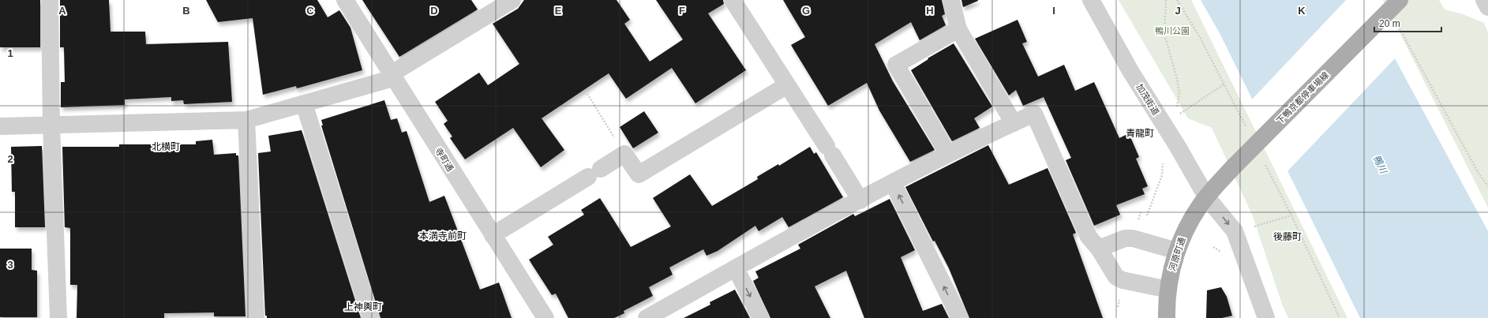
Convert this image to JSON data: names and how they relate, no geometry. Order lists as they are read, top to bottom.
{
  "streets": {
    "main road": ["下鴨京都停車場線", "河原町通"],
    "street": ["加茂街道", "寺町通"]
  },
  "crossings": [
    ["下鴨京都停車場線", "加茂街道"],
    ["下鴨京都停車場線", "河原町通"],
    ["加茂街道", "河原町通"]
  ],
  "one_way": ["加茂街道"],
  "districts": [
    "青龍町",
    "北横町",
    "本満寺前町",
    "後藤町",
    "上神輿町"
  ],
  "water": ["鴨川"],
  "parks": ["鴨川公園"],
  "scale_bar": "20 m",
  "grid": {
    "columns": [
      "A",
      "B",
      "C",
      "D",
      "E",
      "F",
      "G",
      "H",
      "I",
      "J",
      "K"
    ],
    "rows": ["1", "2", "3"]
  }
}
